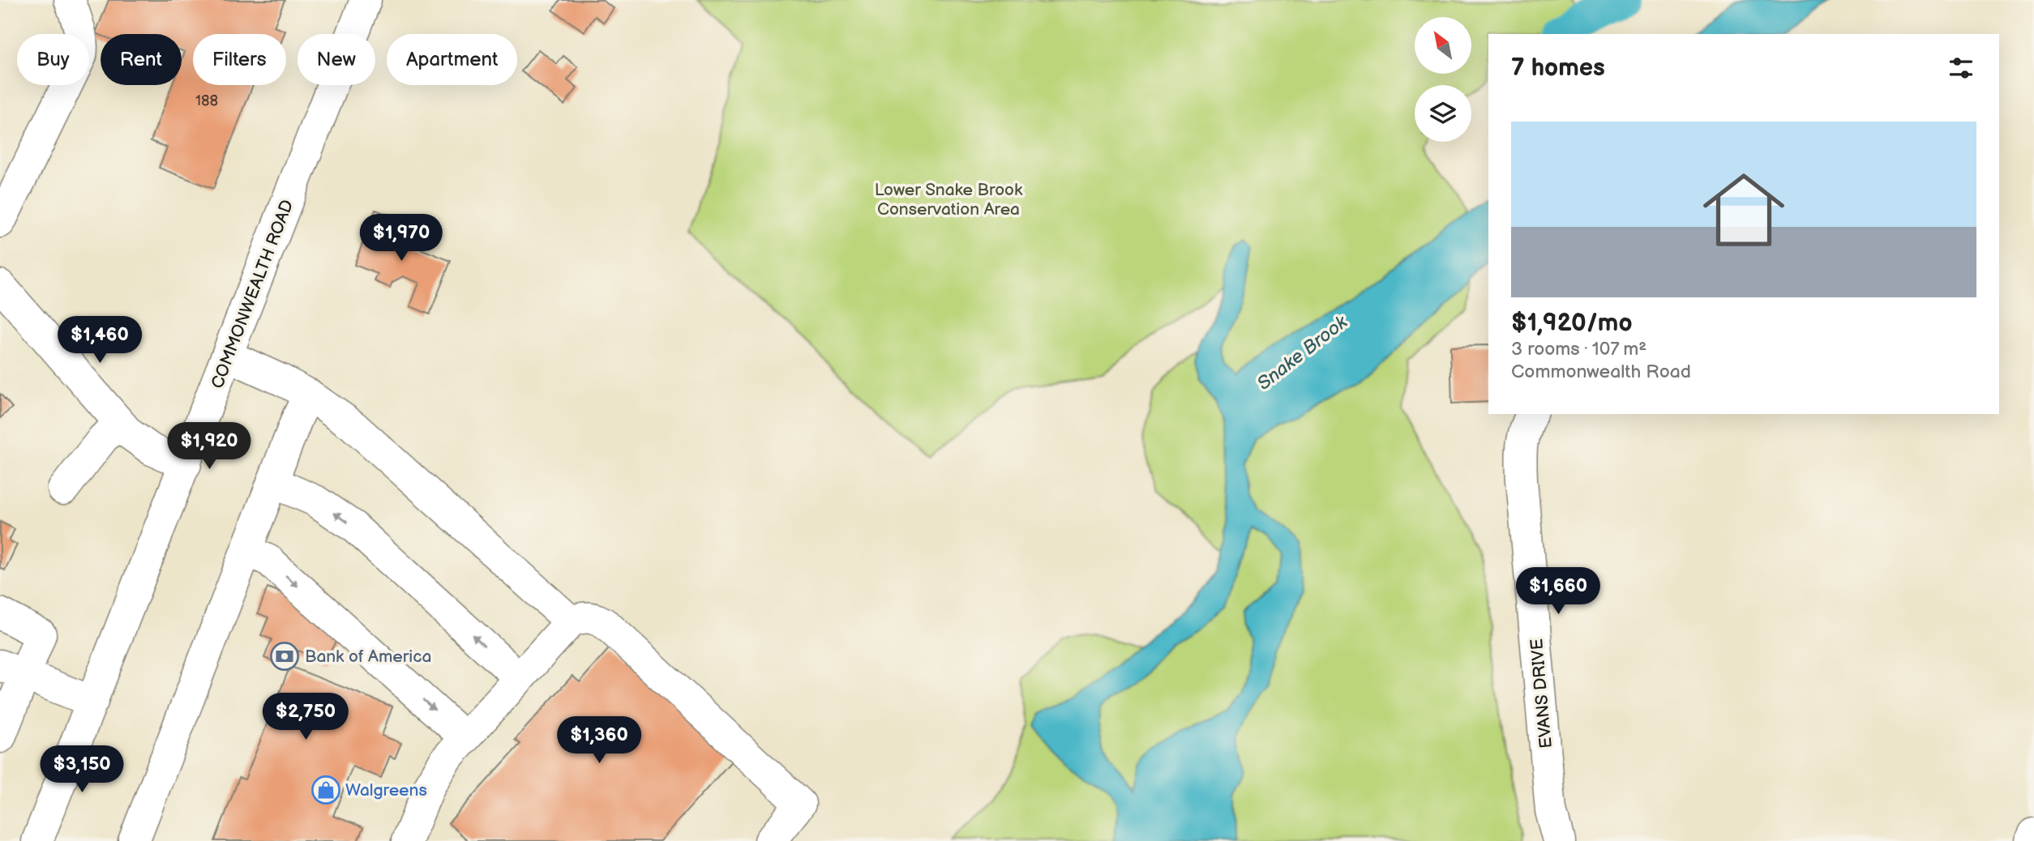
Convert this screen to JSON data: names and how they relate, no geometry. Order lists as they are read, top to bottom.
{
  "streets": {
    "main road": ["COMMONWEALTH ROAD", "EVANS DRIVE"]
  },
  "water": ["Snake Brook"],
  "parks": ["Lower Snake Brook Conservation Area"],
  "places": {
    "bank": ["Bank of America"],
    "shop": ["Walgreens"]
  },
  "house_numbers": ["188"],
  "north": "top left",
  "page": {
    "chip": [
      "Buy",
      "Rent",
      "Filters",
      "New",
      "Apartment"
    ],
    "heading": "7 homes",
    "list": [
      {
        "name": "$1,920/mo",
        "note": "3 rooms · 107 m² · Commonwealth Road"
      }
    ],
    "price": [
      "$1,970",
      "$1,460",
      "$1,920",
      "$1,660",
      "$2,750",
      "$1,360",
      "$3,150"
    ]
  }
}
